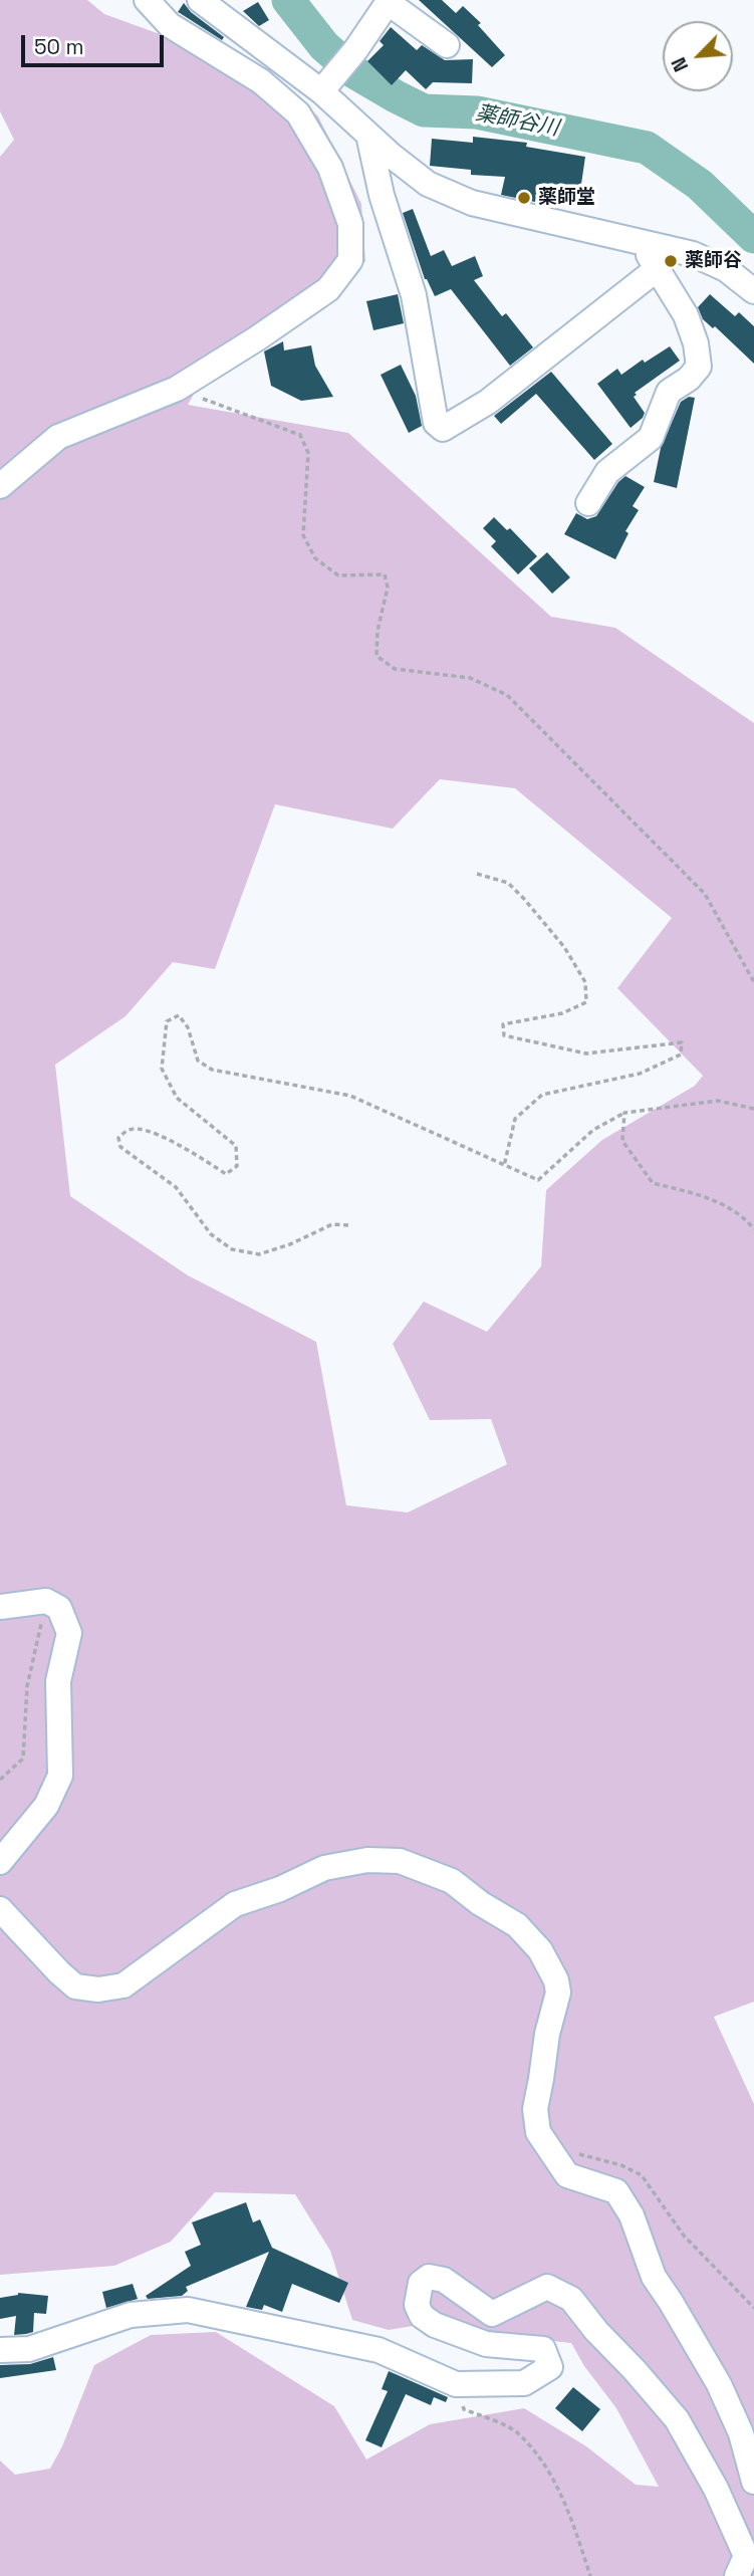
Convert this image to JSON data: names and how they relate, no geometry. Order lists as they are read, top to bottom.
{
  "water": ["薬師谷川"],
  "places": ["薬師堂", "薬師谷"],
  "scale_bar": "50 m",
  "north": "bottom left"
}
